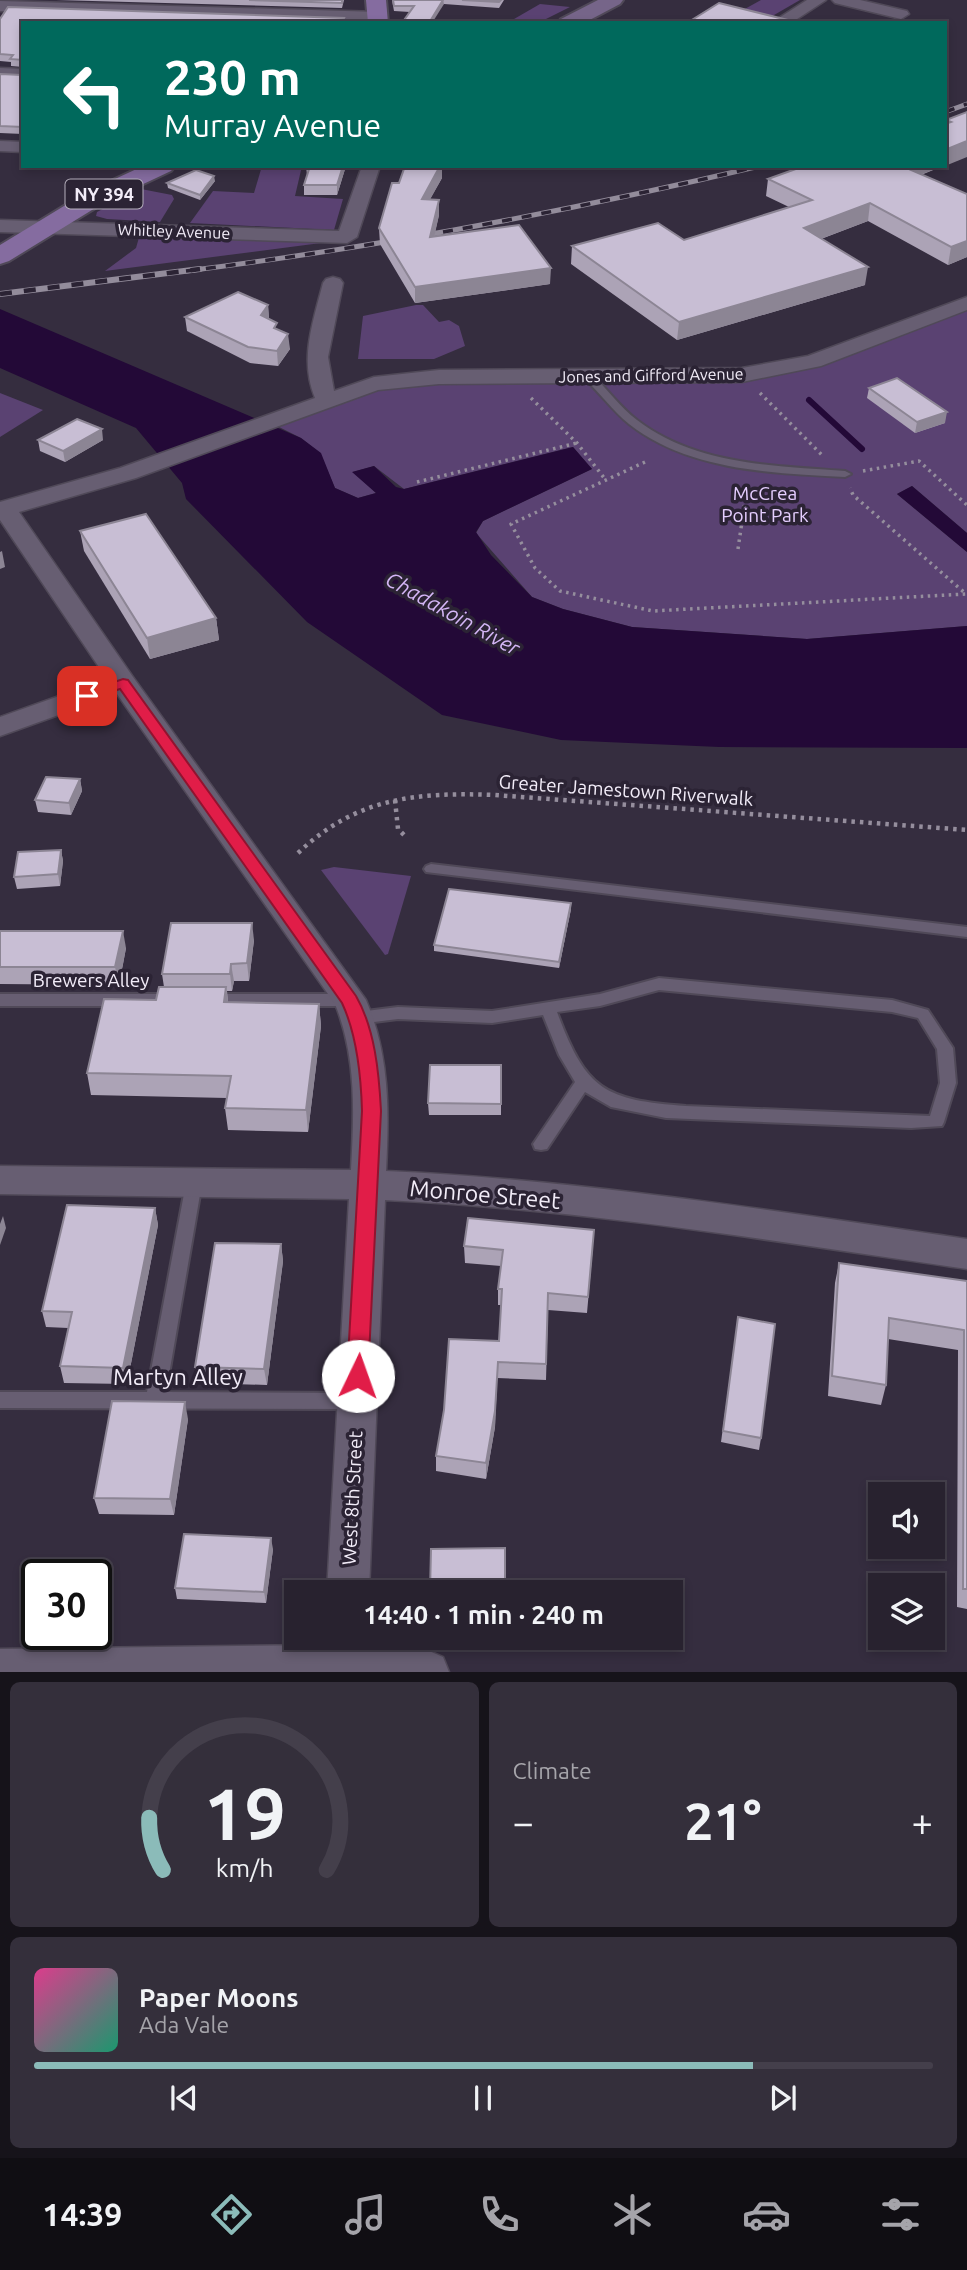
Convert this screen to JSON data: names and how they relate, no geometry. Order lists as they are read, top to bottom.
{
  "streets": {
    "main road": ["NY 394"],
    "street": [
      "Whitley Avenue",
      "Jones and Gifford Avenue",
      "Monroe Street",
      "West 8th Street"
    ],
    "lane": ["Brewers Alley", "Martyn Alley"],
    "path": ["Greater Jamestown Riverwalk"]
  },
  "crossings": [
    ["NY 394", "Whitley Avenue"],
    ["Jones and Gifford Avenue", "West 8th Street"],
    ["Brewers Alley", "West 8th Street"],
    ["Monroe Street", "West 8th Street"],
    ["Martyn Alley", "West 8th Street"]
  ],
  "water": ["Chadakoin River"],
  "parks": ["McCrea Point Park"],
  "page": {
    "turn": ["230 m", "Murray Avenue"],
    "limit": "30",
    "trip": "14:40 · 1 min · 240 m",
    "tile": "Climate",
    "heat": ["−", "21°", "+"],
    "song": ["Paper Moons", "Ada Vale"],
    "tabs": "14:39",
    "gauge": ["19", "km/h"]
  }
}
